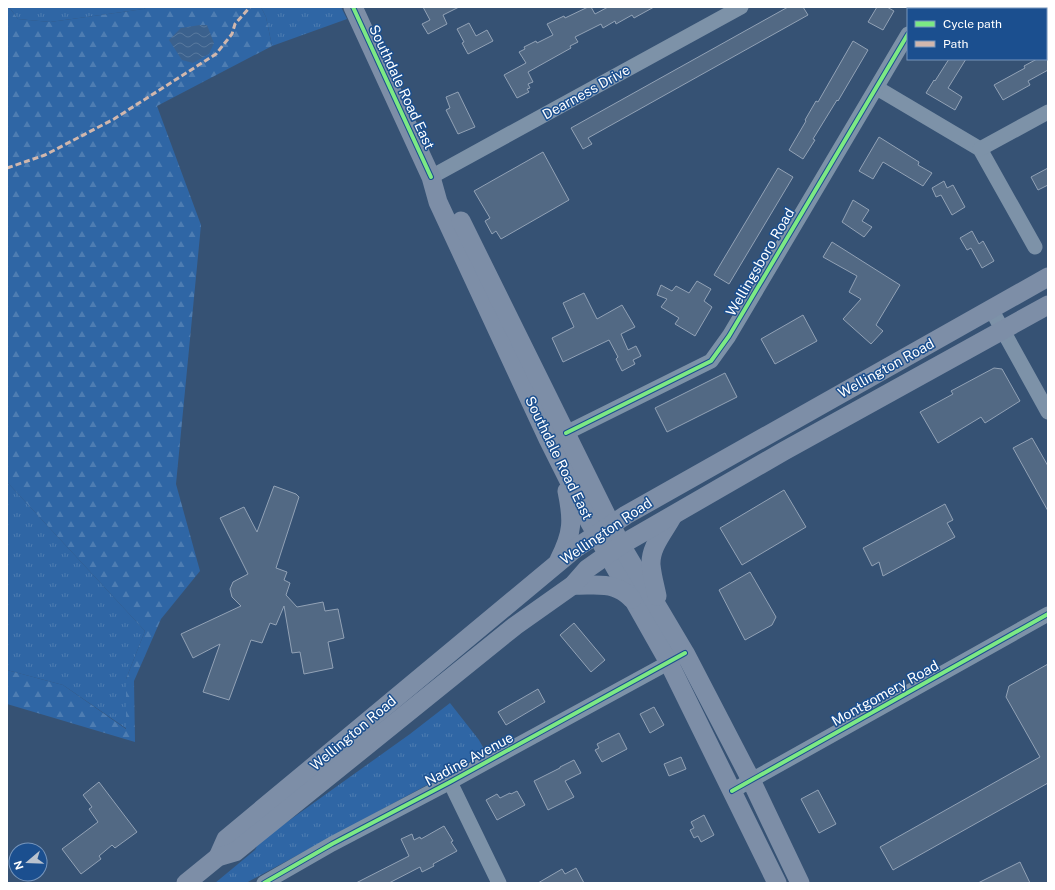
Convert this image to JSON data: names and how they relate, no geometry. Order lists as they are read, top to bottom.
{
  "streets": {
    "main road": ["Southdale Road East", "Wellington Road"],
    "street": [
      "Dearness Drive",
      "Wellingsboro Road",
      "Montgomery Road",
      "Nadine Avenue"
    ]
  },
  "crossings": [
    ["Southdale Road East", "Dearness Drive"],
    ["Southdale Road East", "Wellingsboro Road"],
    ["Southdale Road East", "Wellington Road"],
    ["Southdale Road East", "Montgomery Road"],
    ["Southdale Road East", "Nadine Avenue"]
  ],
  "legend": ["Cycle path", "Path"],
  "north": "left"
}
